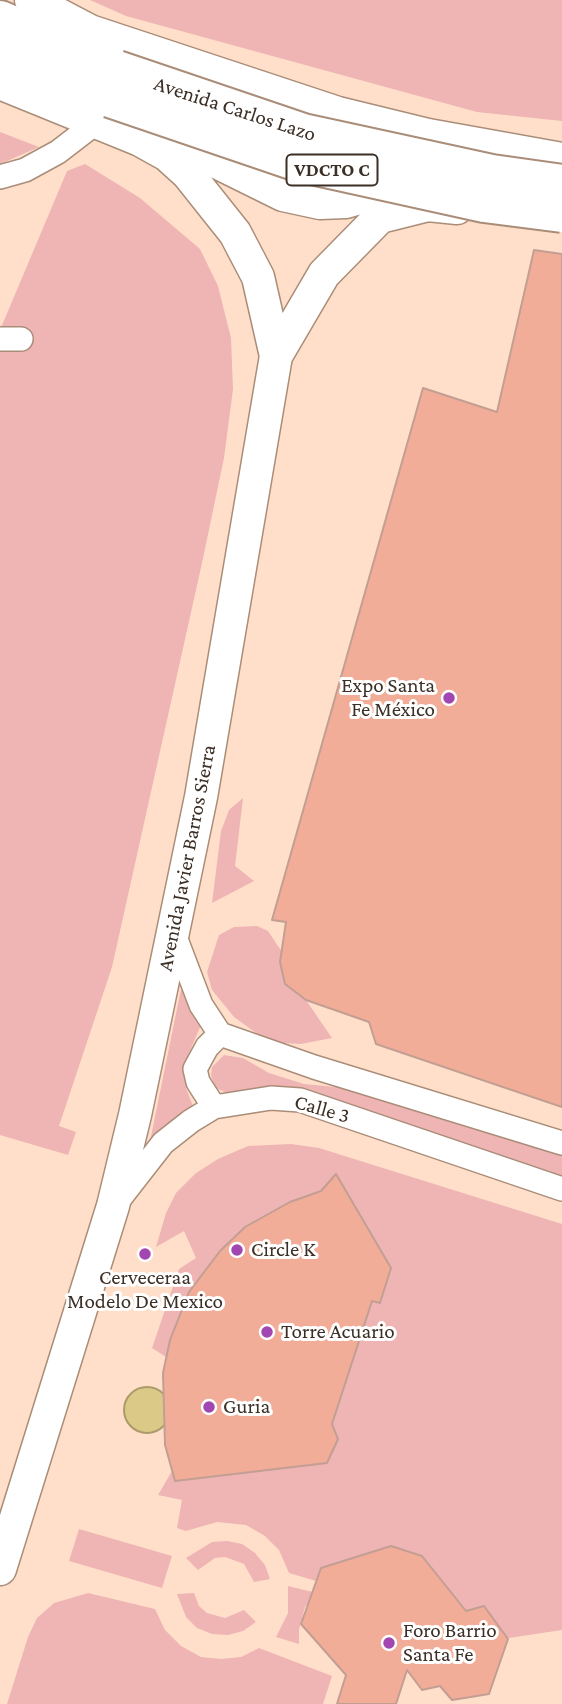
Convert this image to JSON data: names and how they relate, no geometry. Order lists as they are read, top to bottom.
{
  "streets": {
    "highway": ["Avenida Carlos Lazo", "VDCTO C"],
    "street": ["Avenida Javier Barros Sierra", "Calle 3"]
  },
  "crossings": [
    ["Avenida Carlos Lazo", "Avenida Javier Barros Sierra"],
    ["Avenida Javier Barros Sierra", "Calle 3"]
  ],
  "places": [
    "Expo Santa Fe México",
    "Circle K",
    "Cerveceraa Modelo De Mexico",
    "Torre Acuario",
    "Guria",
    "Foro Barrio Santa Fe"
  ]
}
